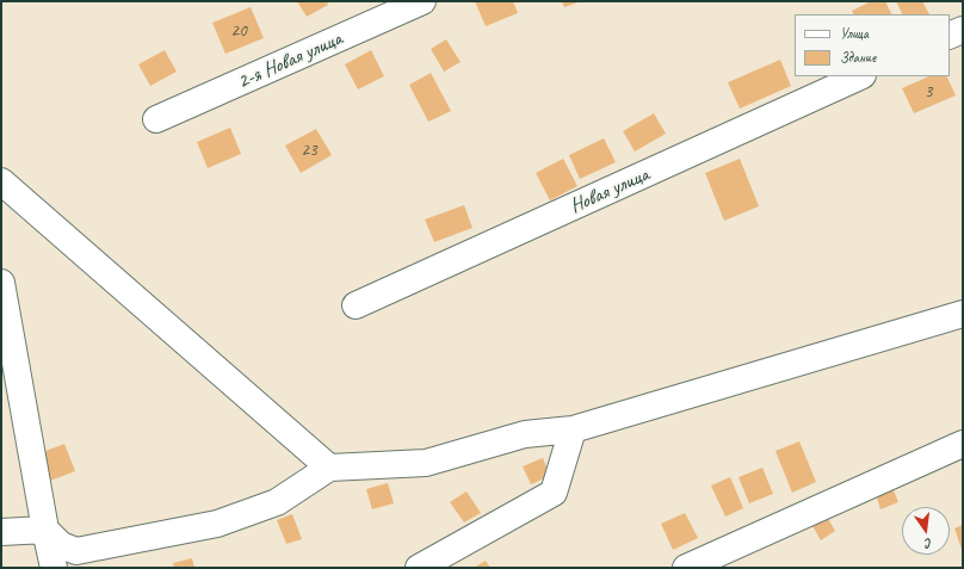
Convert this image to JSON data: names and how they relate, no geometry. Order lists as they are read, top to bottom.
{
  "streets": {
    "street": ["2-я Новая улица", "Новая улица"]
  },
  "house_numbers": ["20", "3", "23"],
  "legend": ["Улица", "Здание"],
  "north": "bottom"
}
